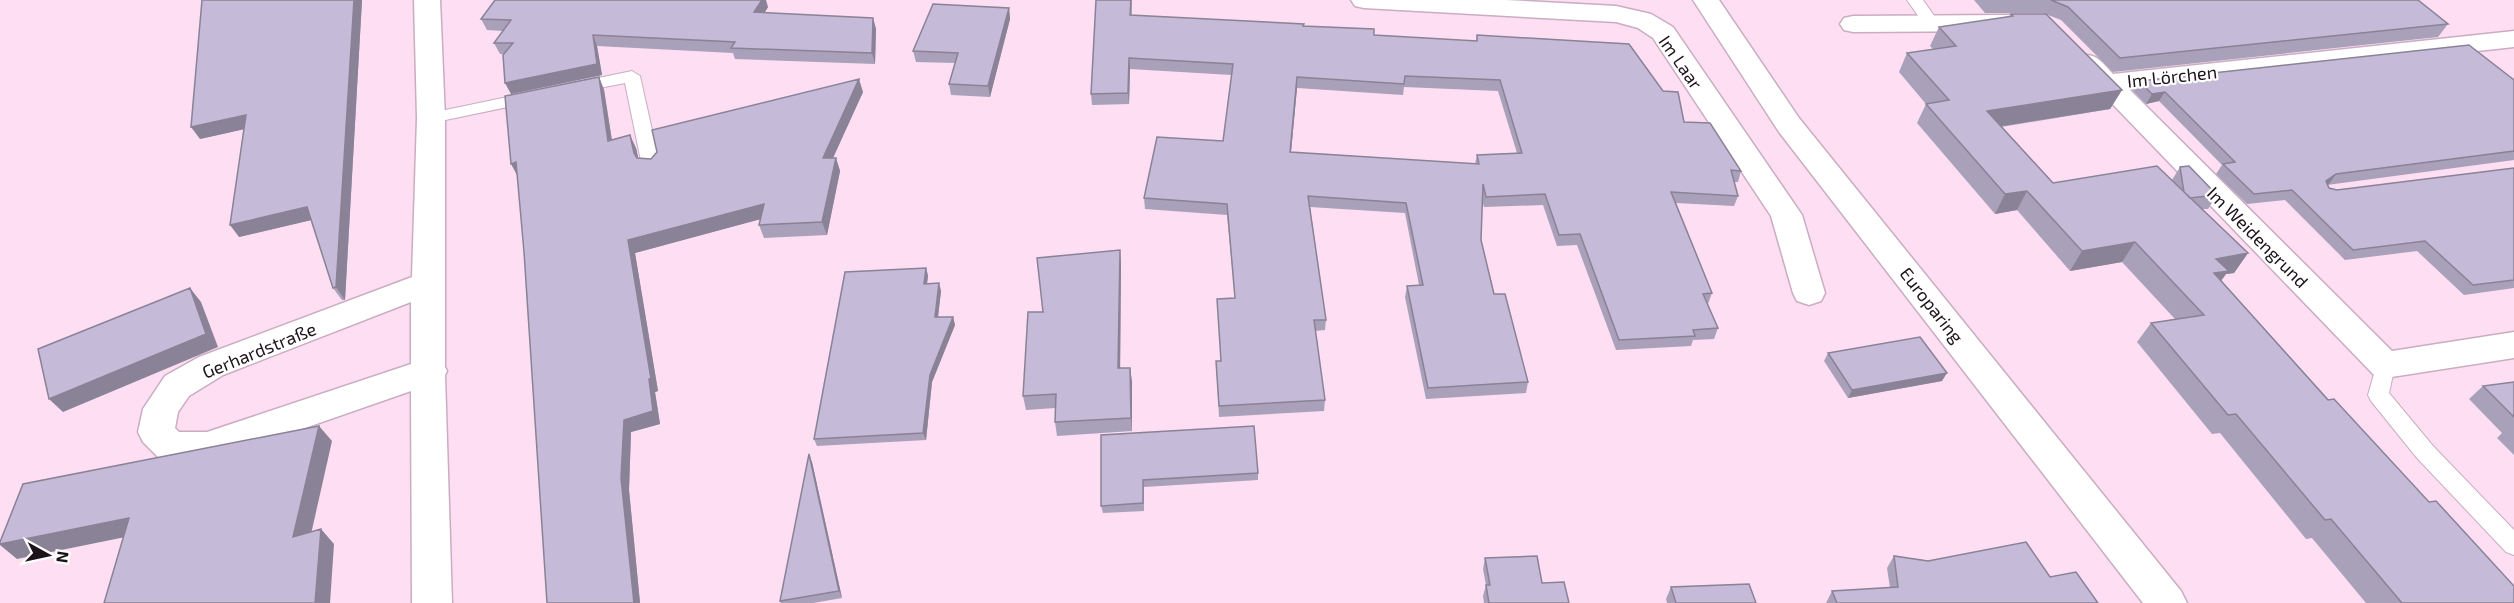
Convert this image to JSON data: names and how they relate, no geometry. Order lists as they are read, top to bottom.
{
  "streets": {
    "street": [
      "Im Laar",
      "Im Lörchen",
      "Im Weidengrund",
      "Europaring",
      "Gerhardstraße"
    ]
  },
  "crossings": [
    ["Im Lörchen", "Im Weidengrund"]
  ],
  "north": "right"
}
